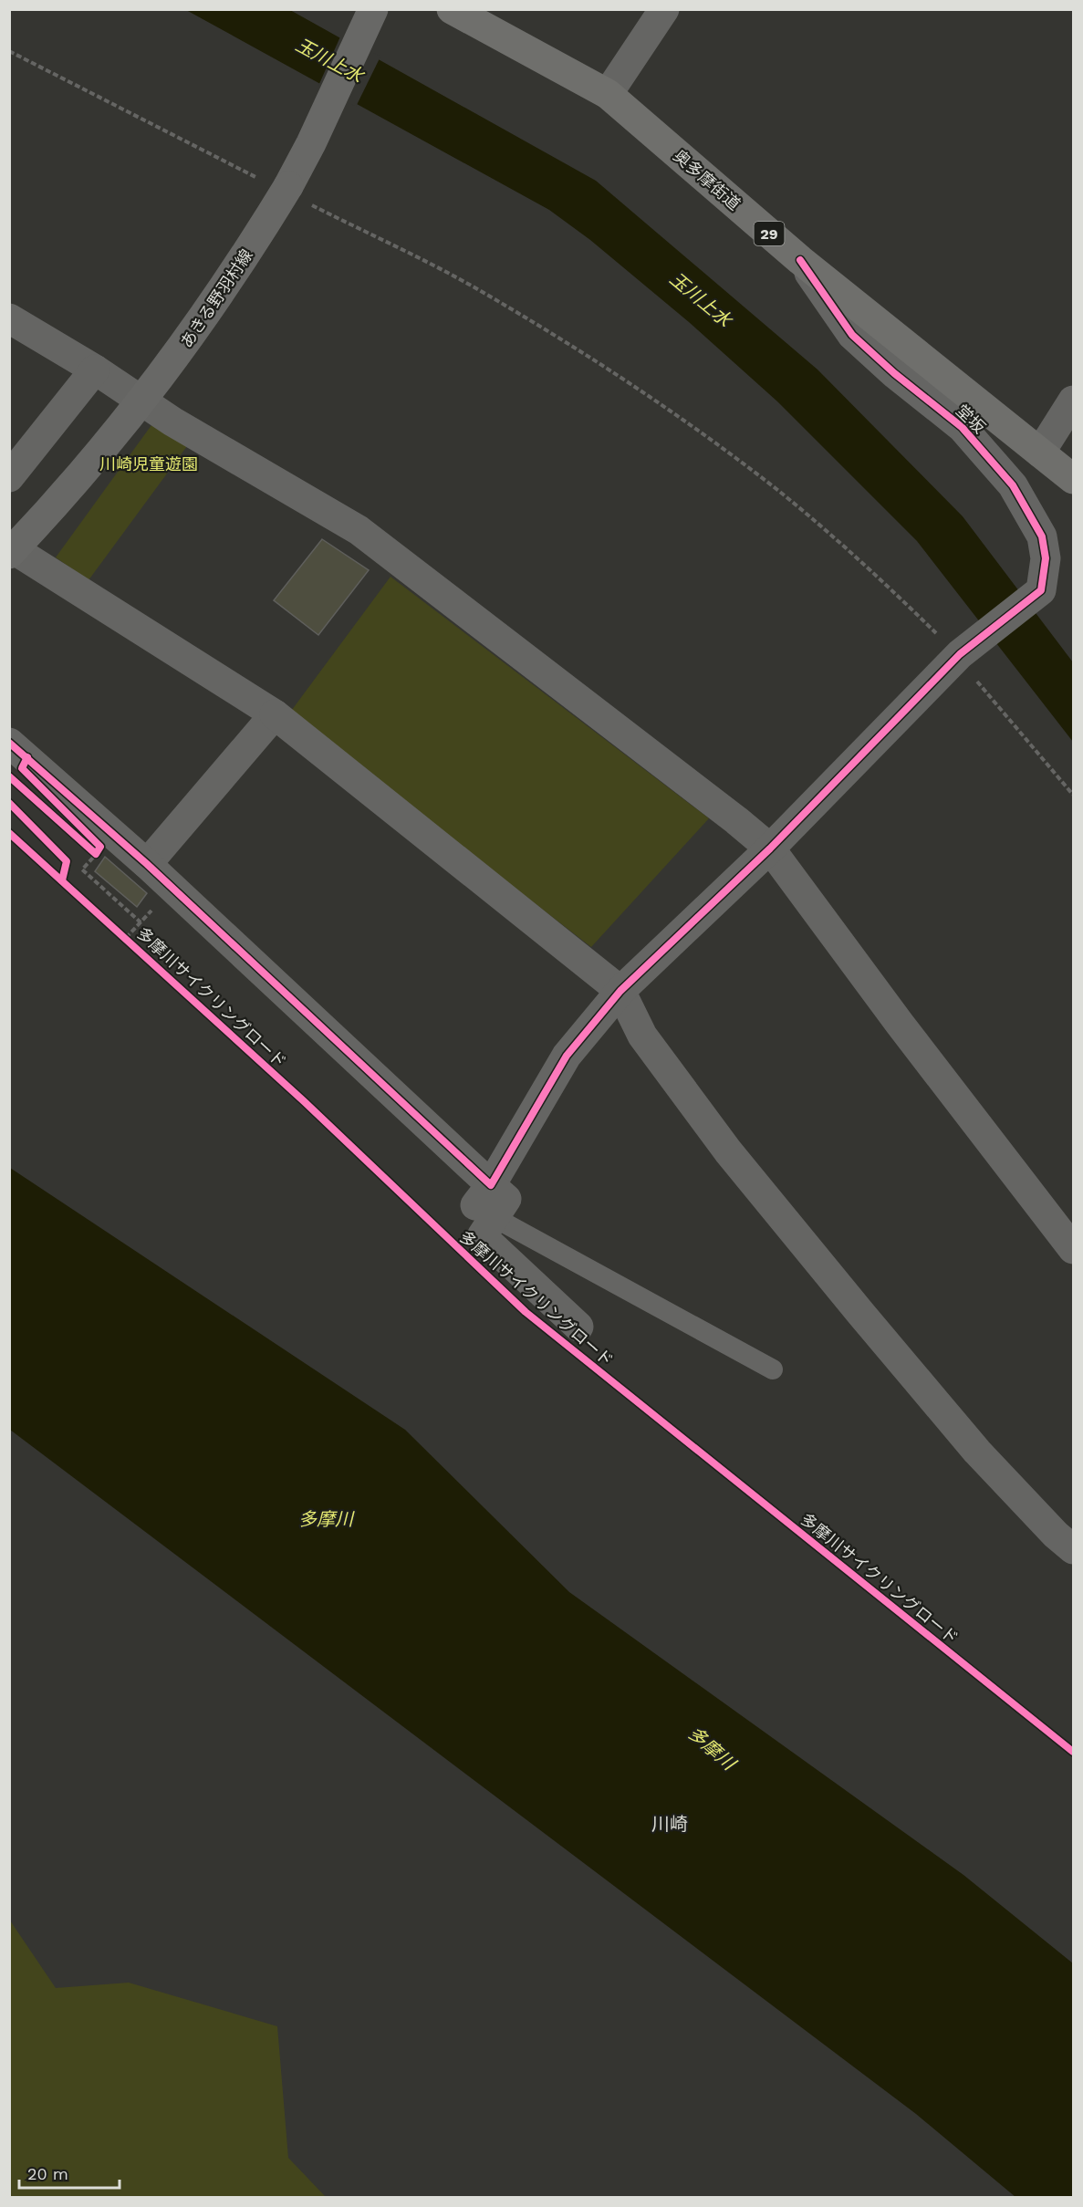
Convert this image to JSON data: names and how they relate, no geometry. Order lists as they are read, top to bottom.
{
  "streets": {
    "main road": ["奥多摩街道", "29", "あきる野羽村線"],
    "street": ["堂坂"],
    "cycle path": ["多摩川サイクリングロード"]
  },
  "crossings": [
    ["奥多摩街道", "堂坂"]
  ],
  "districts": ["川崎"],
  "water": ["玉川上水", "多摩川"],
  "parks": ["川崎児童遊園"],
  "scale_bar": "20 m"
}
